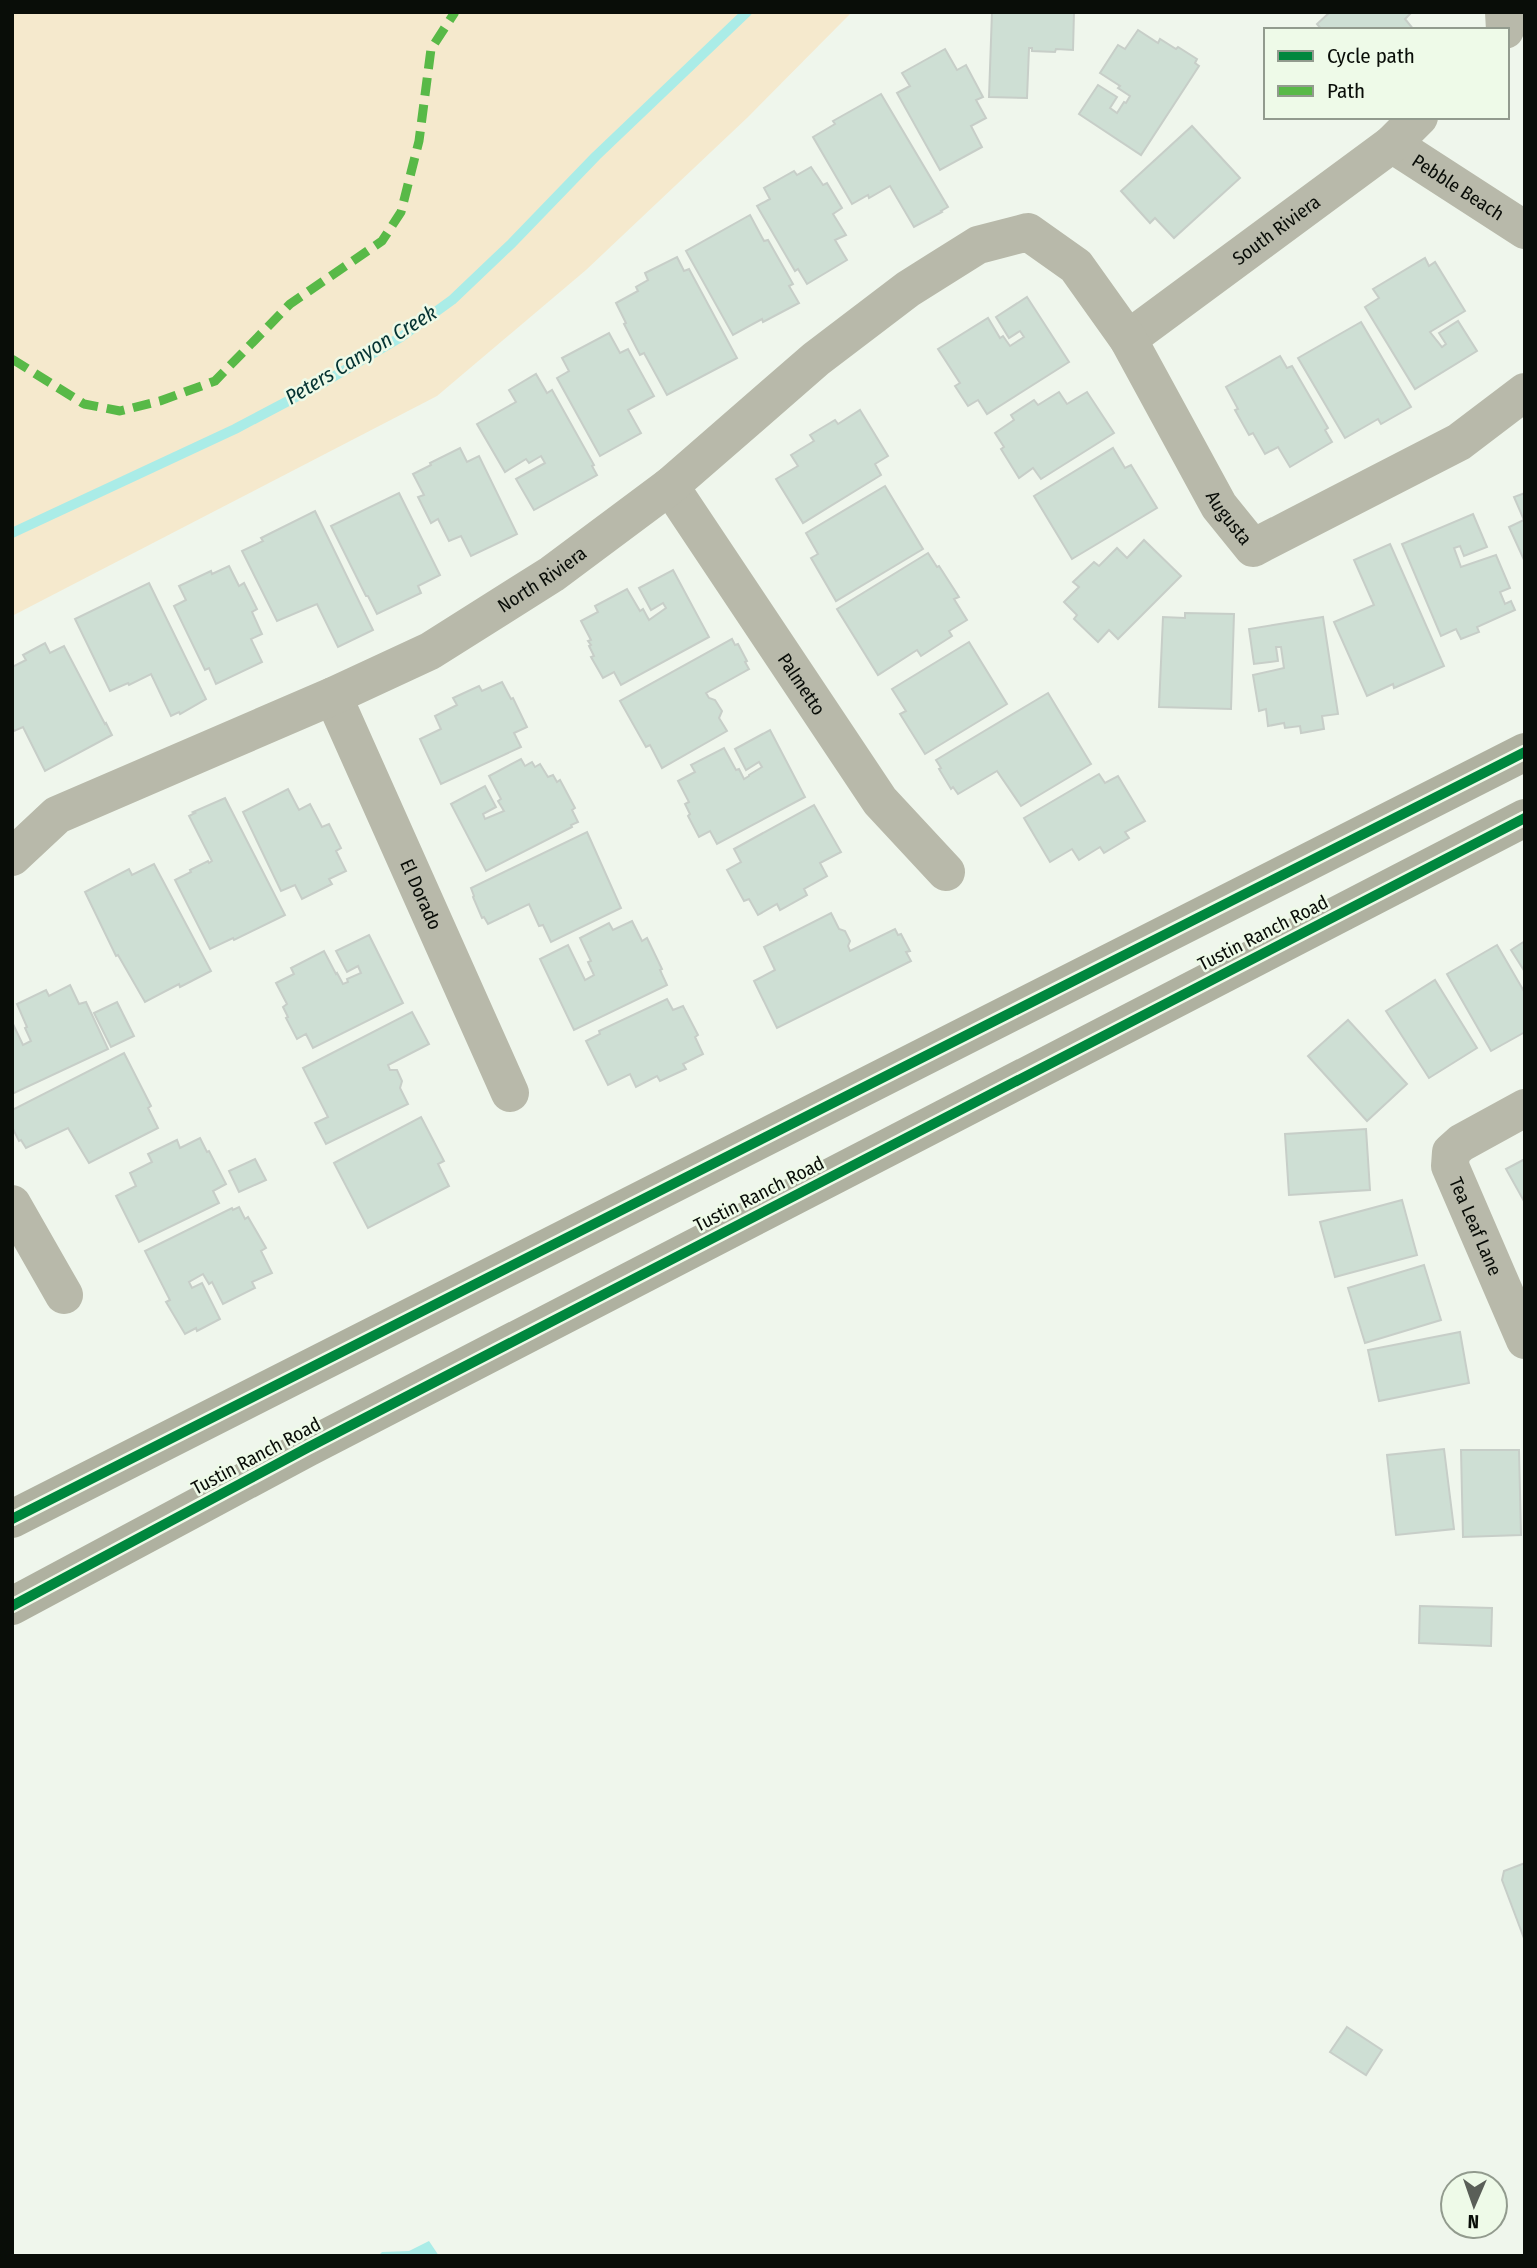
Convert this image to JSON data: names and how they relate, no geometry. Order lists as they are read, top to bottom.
{
  "streets": {
    "main road": ["Tustin Ranch Road"],
    "street": [
      "Pebble Beach",
      "South Riviera",
      "Augusta",
      "North Riviera",
      "Palmetto",
      "El Dorado",
      "Tea Leaf Lane"
    ]
  },
  "crossings": [
    ["Pebble Beach", "South Riviera"],
    ["South Riviera", "Augusta"],
    ["Augusta", "North Riviera"],
    ["North Riviera", "Palmetto"],
    ["North Riviera", "El Dorado"]
  ],
  "water": ["Peters Canyon Creek"],
  "legend": ["Cycle path", "Path"],
  "north": "bottom"
}
